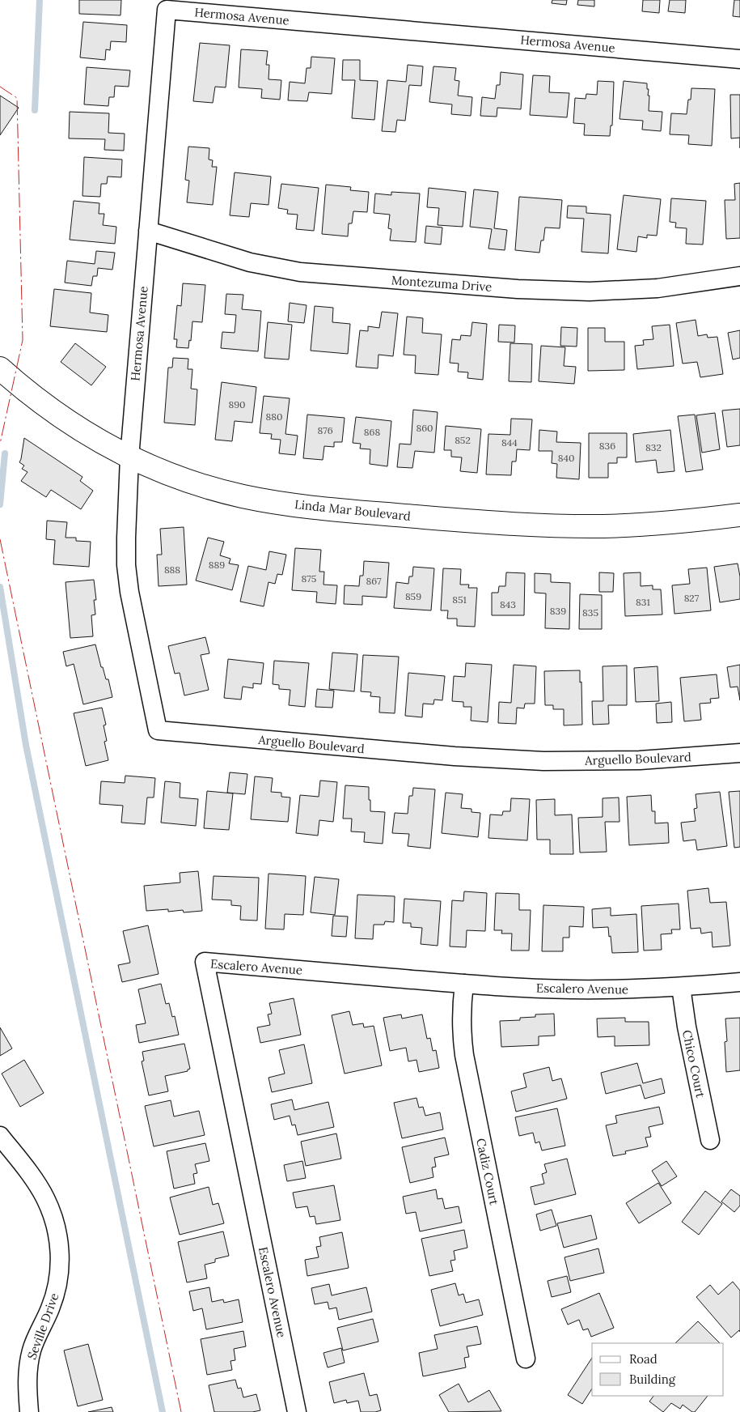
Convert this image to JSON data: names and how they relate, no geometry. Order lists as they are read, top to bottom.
{
  "streets": {
    "street": [
      "Hermosa Avenue",
      "Montezuma Drive",
      "Linda Mar Boulevard",
      "Arguello Boulevard",
      "Escalero Avenue",
      "Chico Court",
      "Cadiz Court",
      "Seville Drive"
    ]
  },
  "crossings": [
    ["Hermosa Avenue", "Montezuma Drive"],
    ["Hermosa Avenue", "Linda Mar Boulevard"],
    ["Hermosa Avenue", "Arguello Boulevard"],
    ["Linda Mar Boulevard", "Arguello Boulevard"],
    ["Escalero Avenue", "Chico Court"],
    ["Escalero Avenue", "Cadiz Court"]
  ],
  "house_numbers": [
    "890",
    "880",
    "860",
    "876",
    "868",
    "852",
    "844",
    "836",
    "832",
    "840",
    "889",
    "888",
    "875",
    "867",
    "859",
    "827",
    "851",
    "831",
    "843",
    "839",
    "835"
  ],
  "legend": ["Road", "Building"]
}
